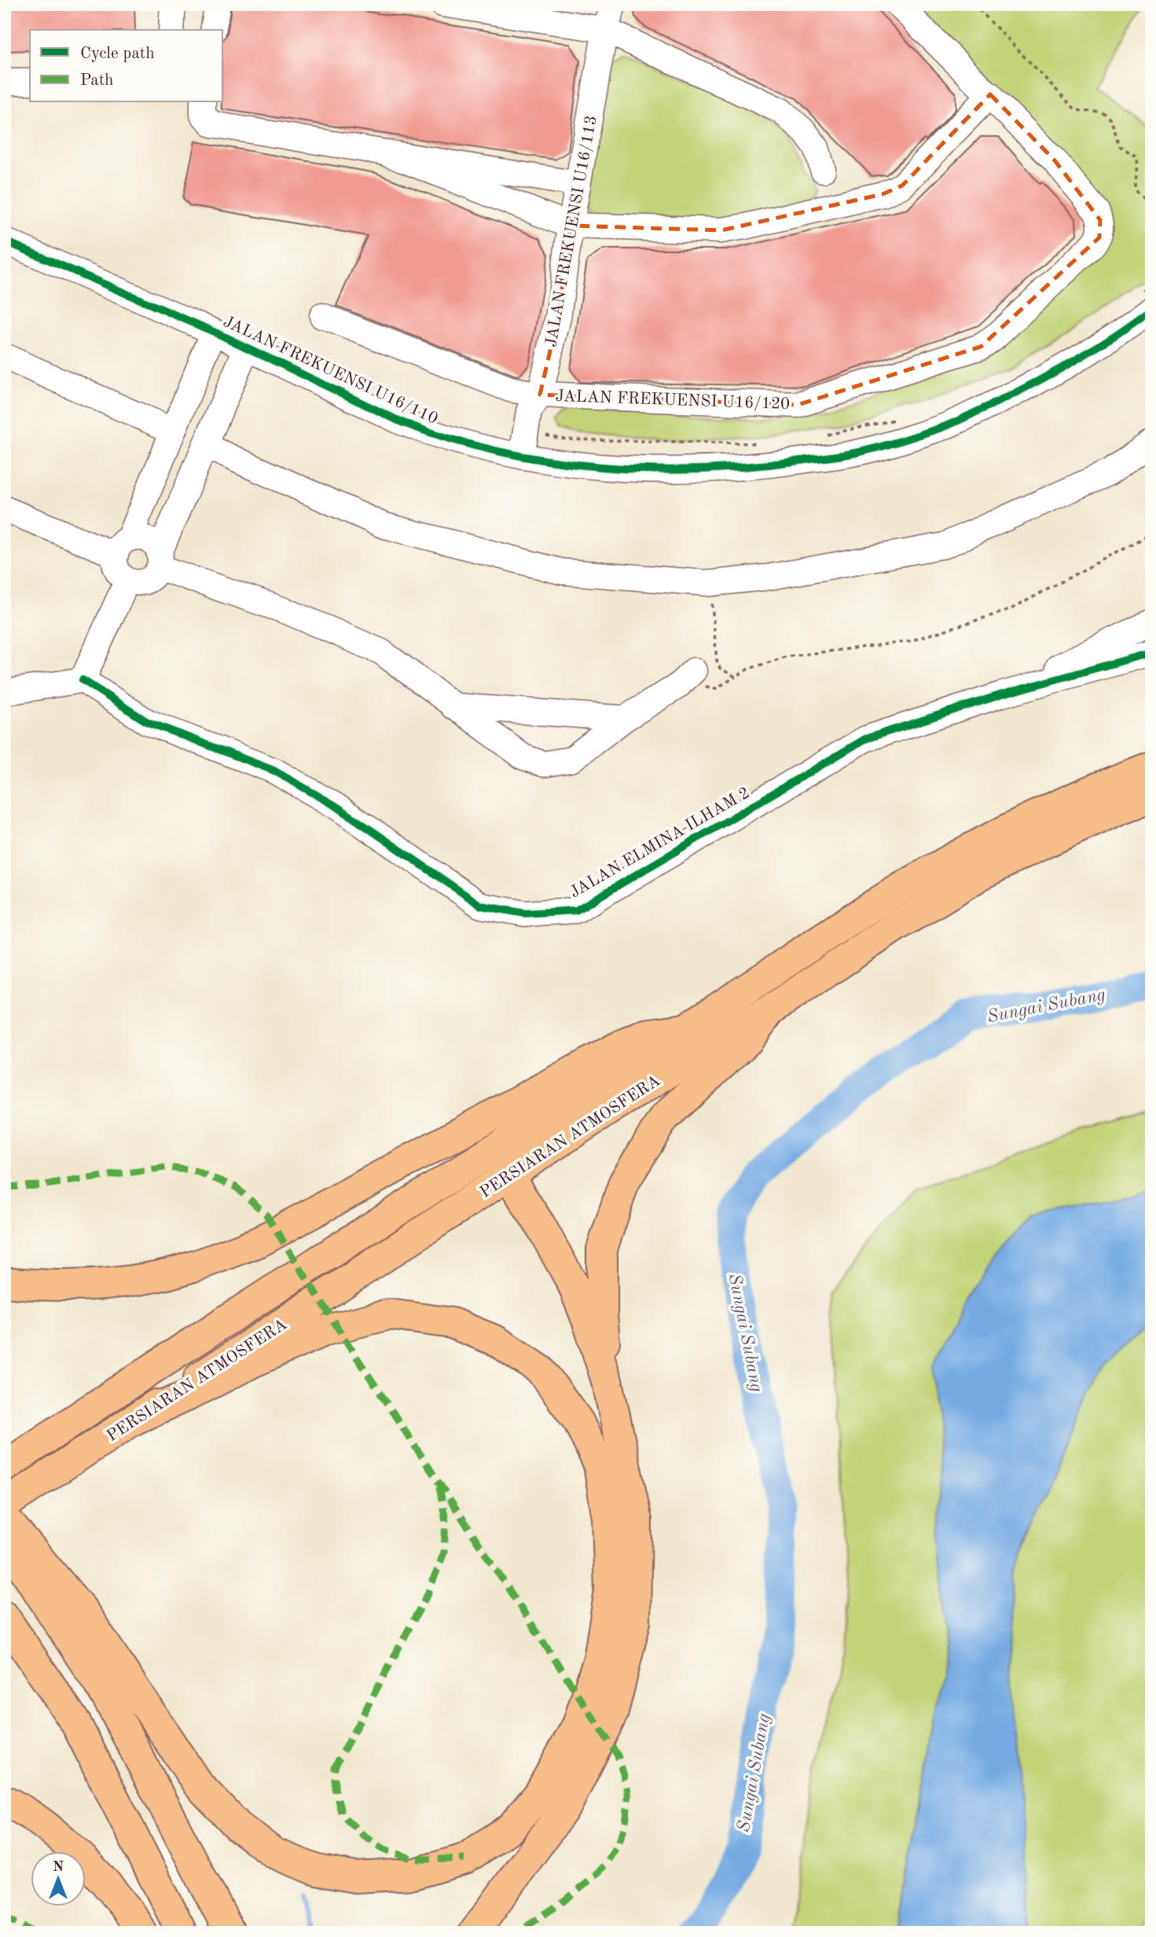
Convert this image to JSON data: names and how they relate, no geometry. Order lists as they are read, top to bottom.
{
  "streets": {
    "main road": ["PERSIARAN ATMOSFERA"],
    "street": [
      "JALAN FREKUENSI U16/113",
      "JALAN FREKUENSI U16/110",
      "JALAN FREKUENSI U16/120",
      "JALAN ELMINA ILHAM 2"
    ]
  },
  "crossings": [
    ["JALAN FREKUENSI U16/113", "JALAN FREKUENSI U16/110"],
    ["JALAN FREKUENSI U16/113", "JALAN FREKUENSI U16/120"]
  ],
  "water": ["Sungai Subang"],
  "legend": ["Cycle path", "Path"],
  "north": "top"
}
